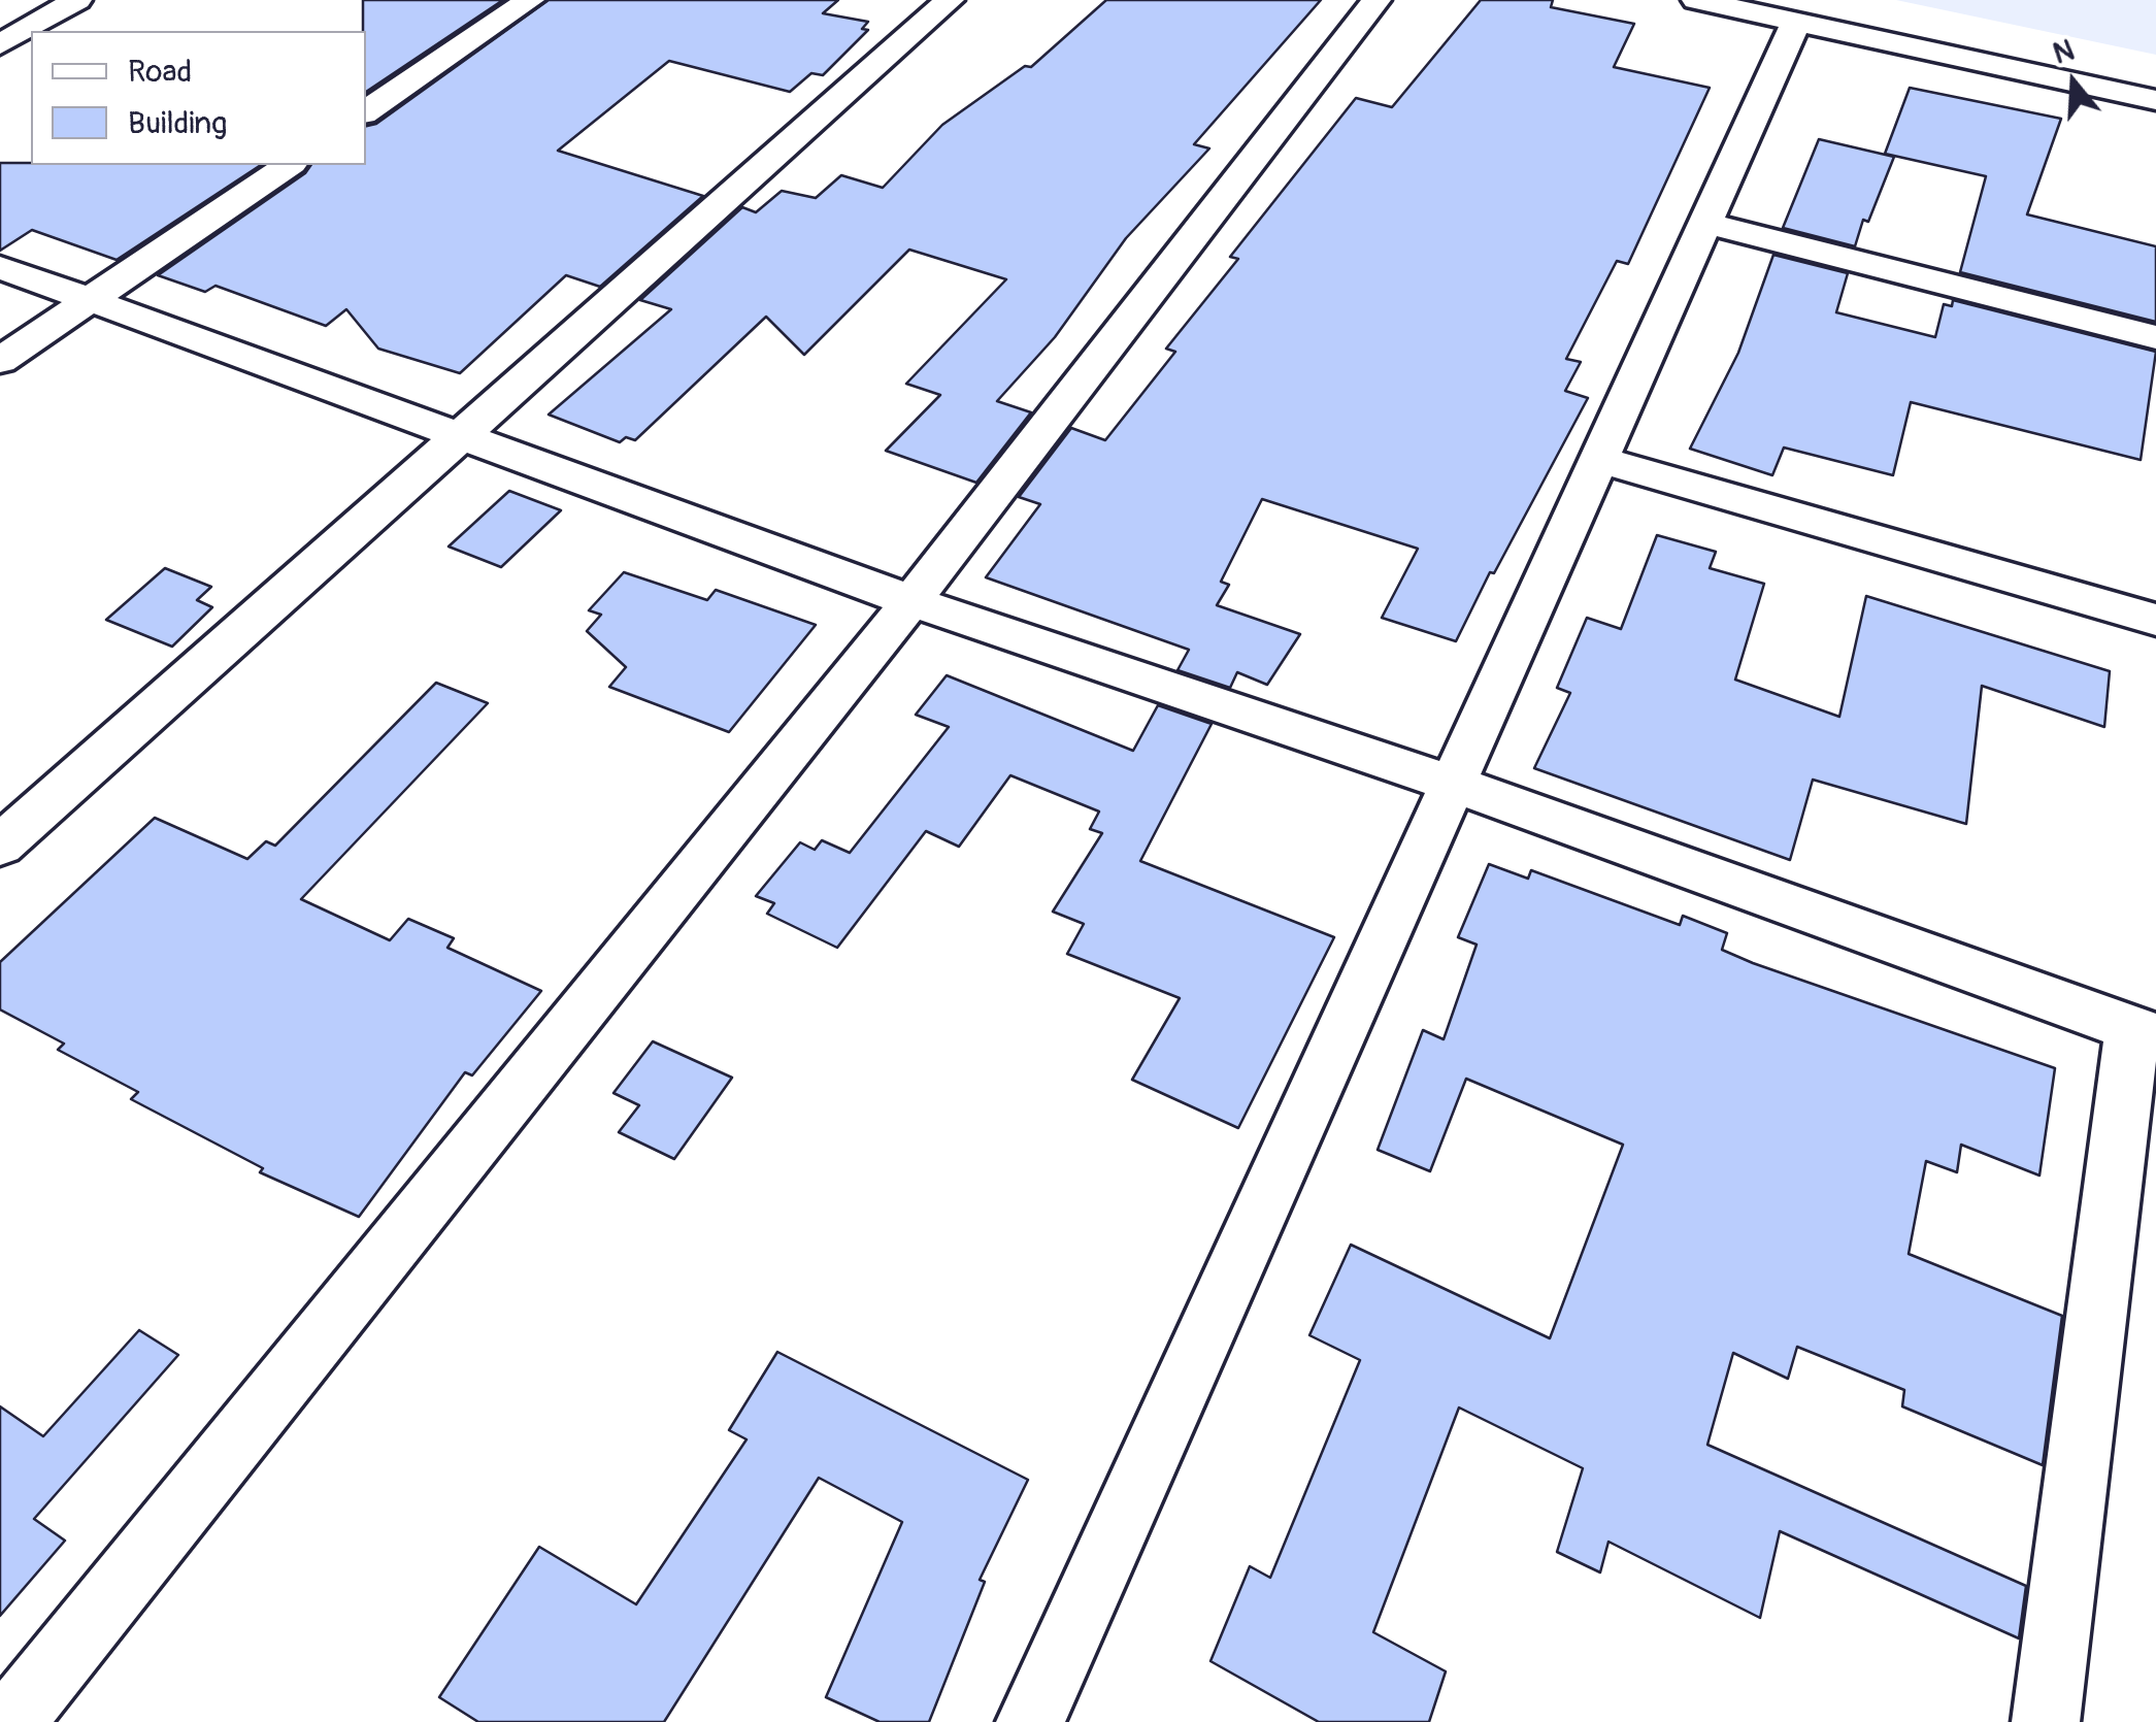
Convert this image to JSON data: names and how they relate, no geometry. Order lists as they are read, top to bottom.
{
  "legend": ["Road", "Building"],
  "north": "top"
}
